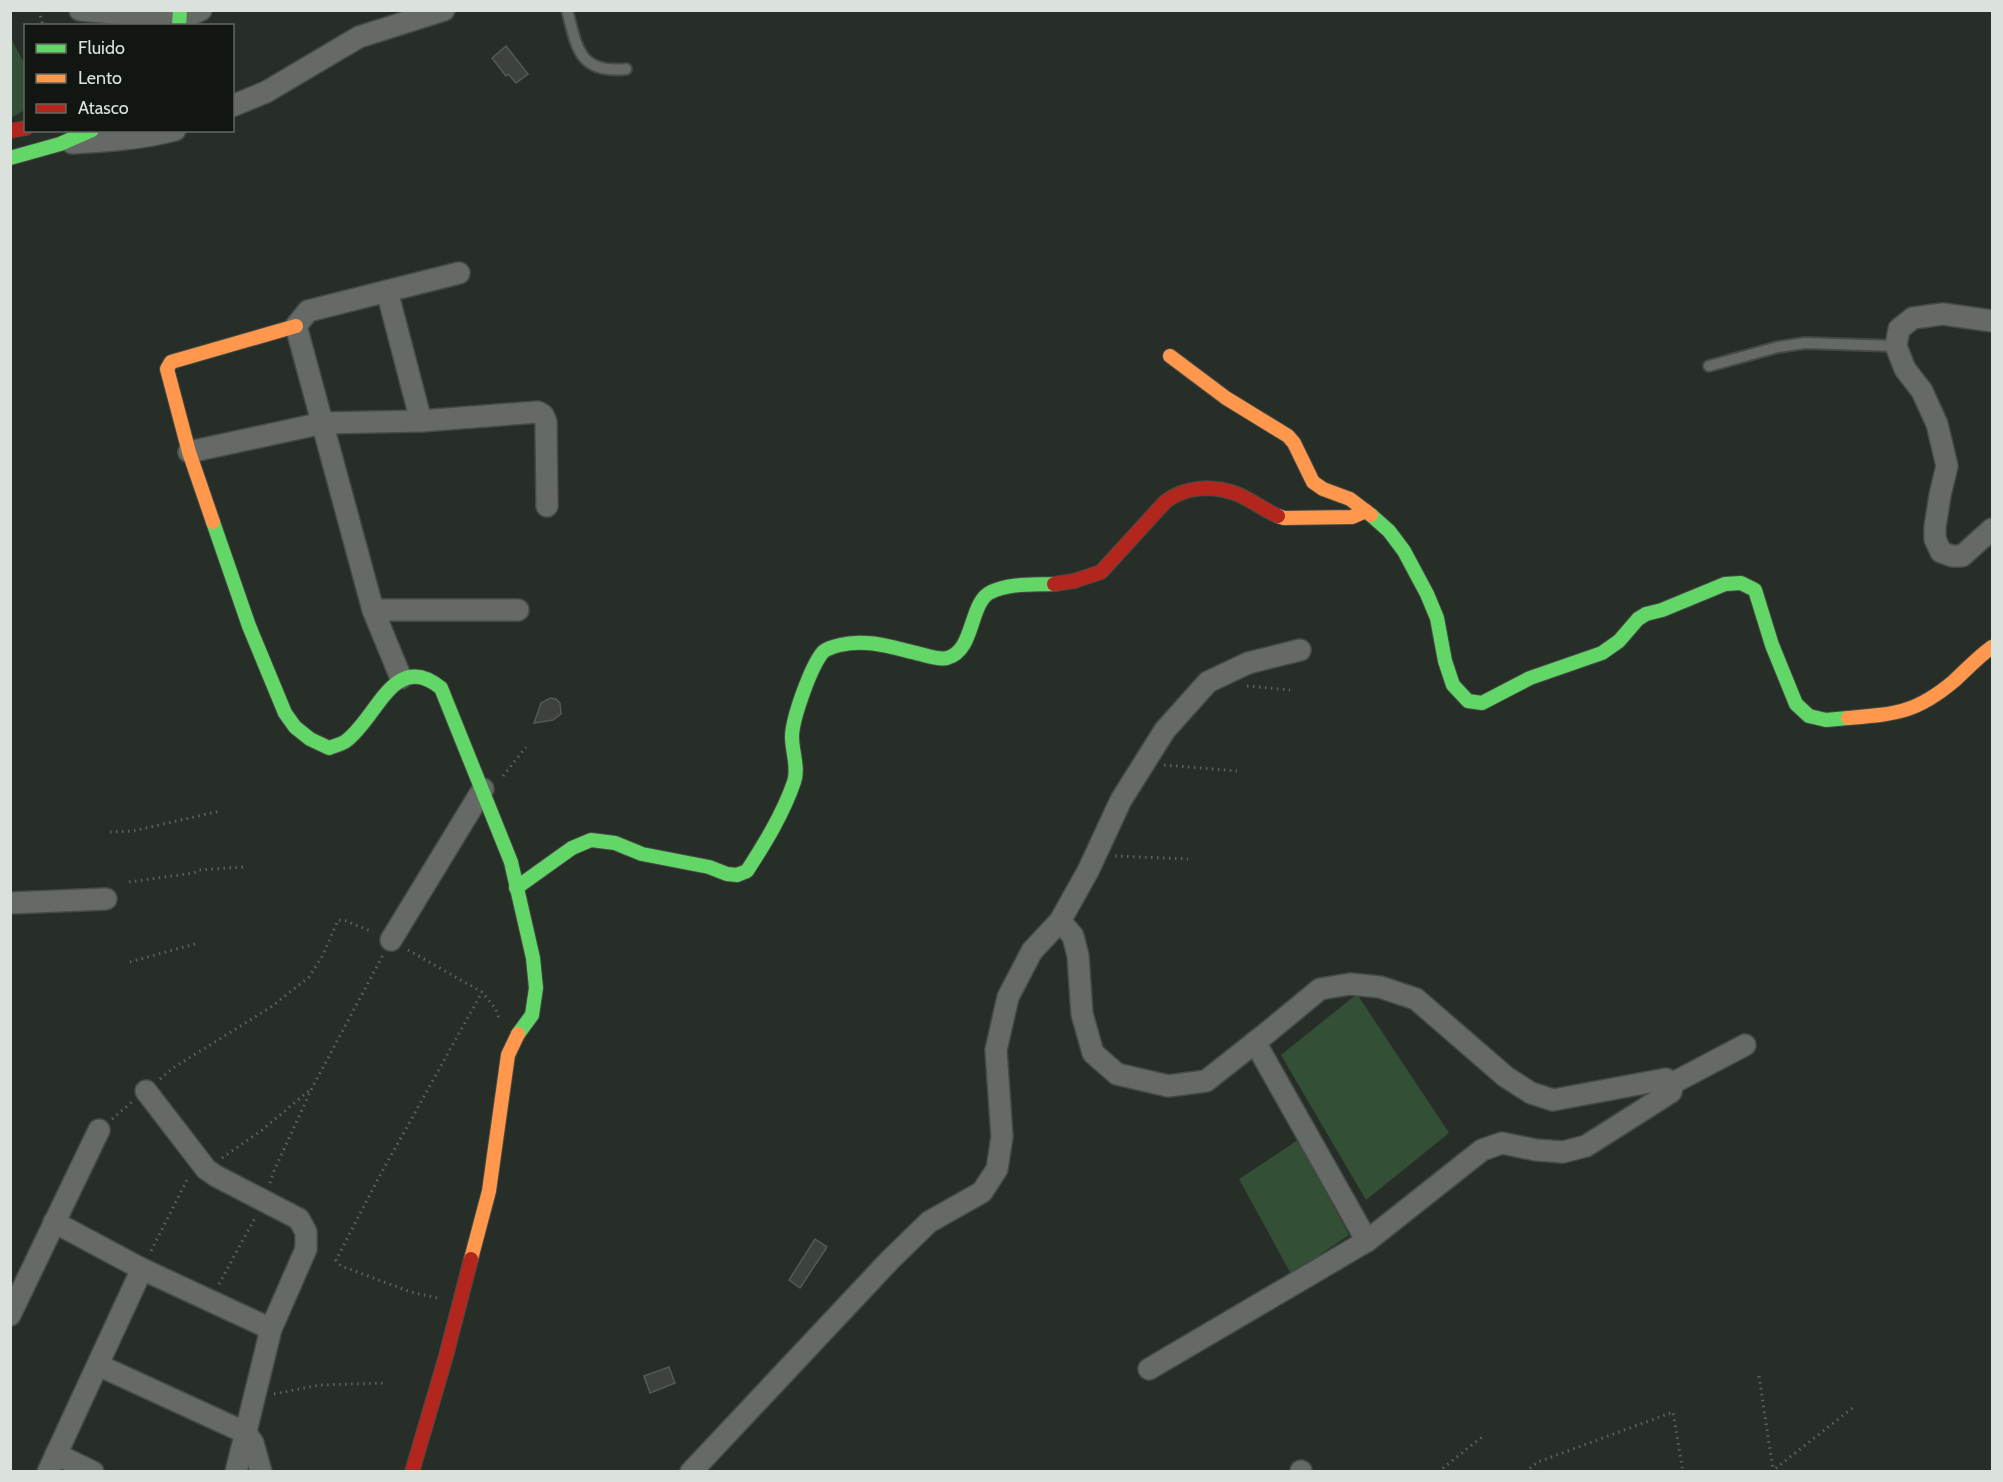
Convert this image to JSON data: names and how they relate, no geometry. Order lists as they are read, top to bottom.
{
  "legend": ["Fluido", "Lento", "Atasco"]
}
